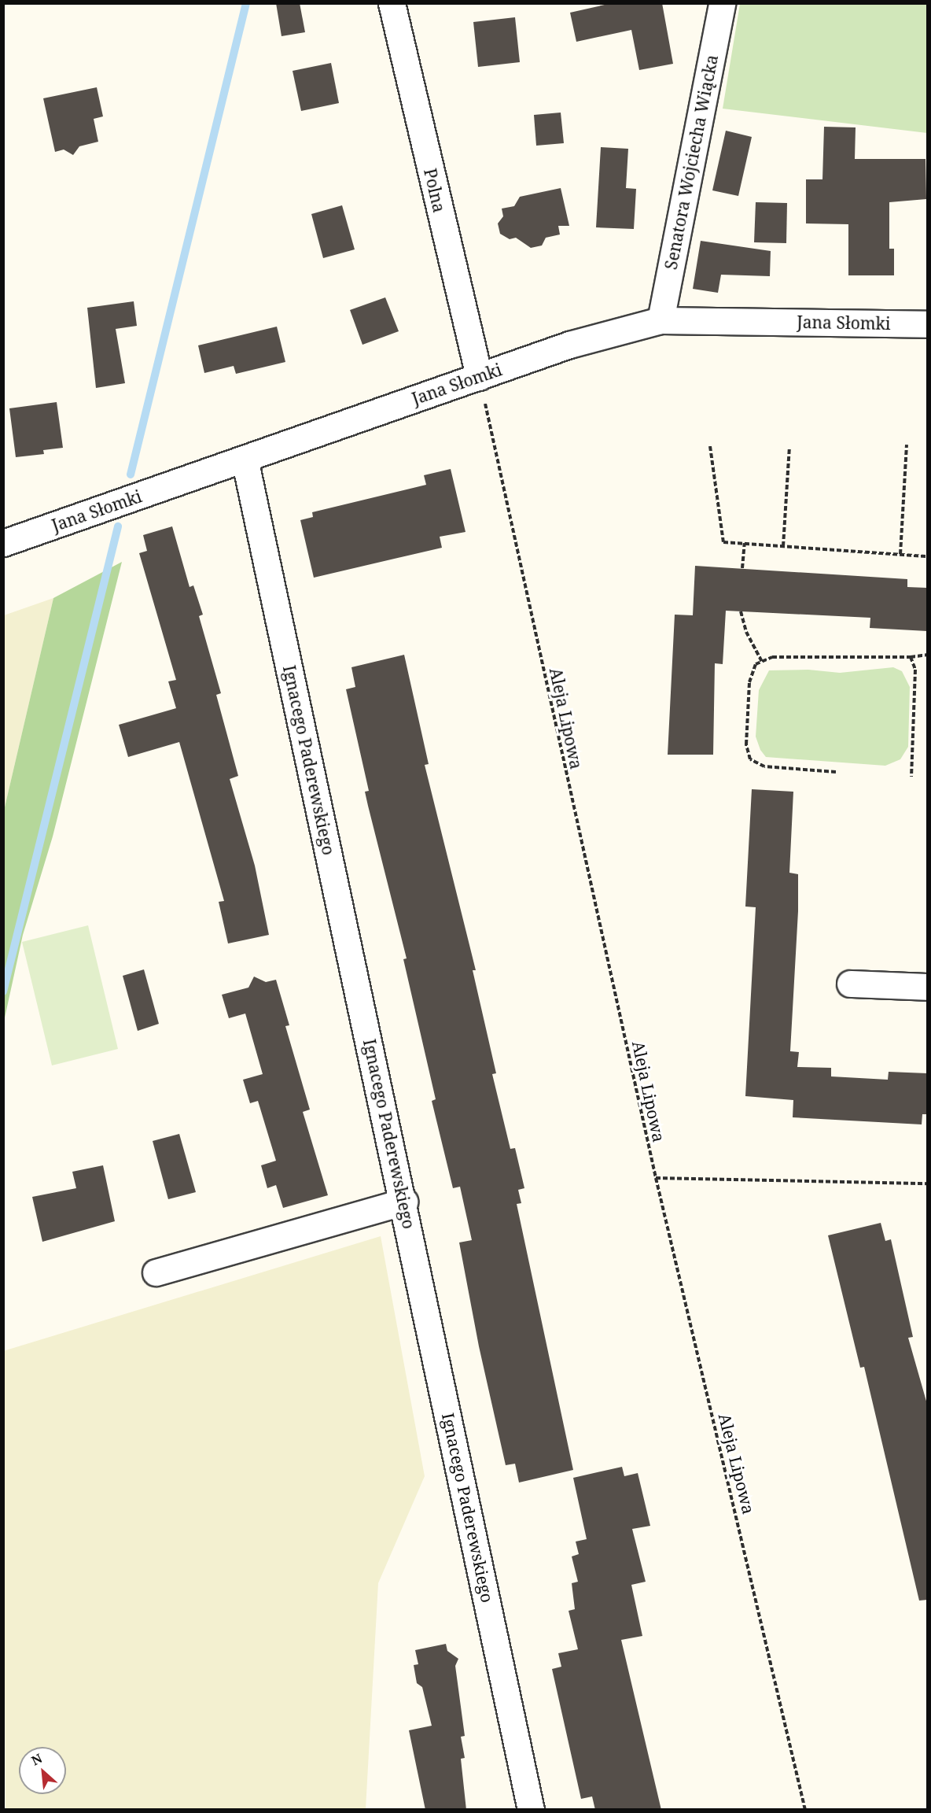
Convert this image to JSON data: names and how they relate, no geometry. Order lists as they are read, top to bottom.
{
  "streets": {
    "street": [
      "Senatora Wojciecha Wiącka",
      "Polna",
      "Jana Słomki",
      "Ignacego Paderewskiego"
    ],
    "path": ["Aleja Lipowa"]
  },
  "crossings": [
    ["Senatora Wojciecha Wiącka", "Jana Słomki"],
    ["Polna", "Jana Słomki"],
    ["Polna", "Aleja Lipowa"],
    ["Jana Słomki", "Aleja Lipowa"],
    ["Jana Słomki", "Ignacego Paderewskiego"]
  ],
  "north": "top left"
}
